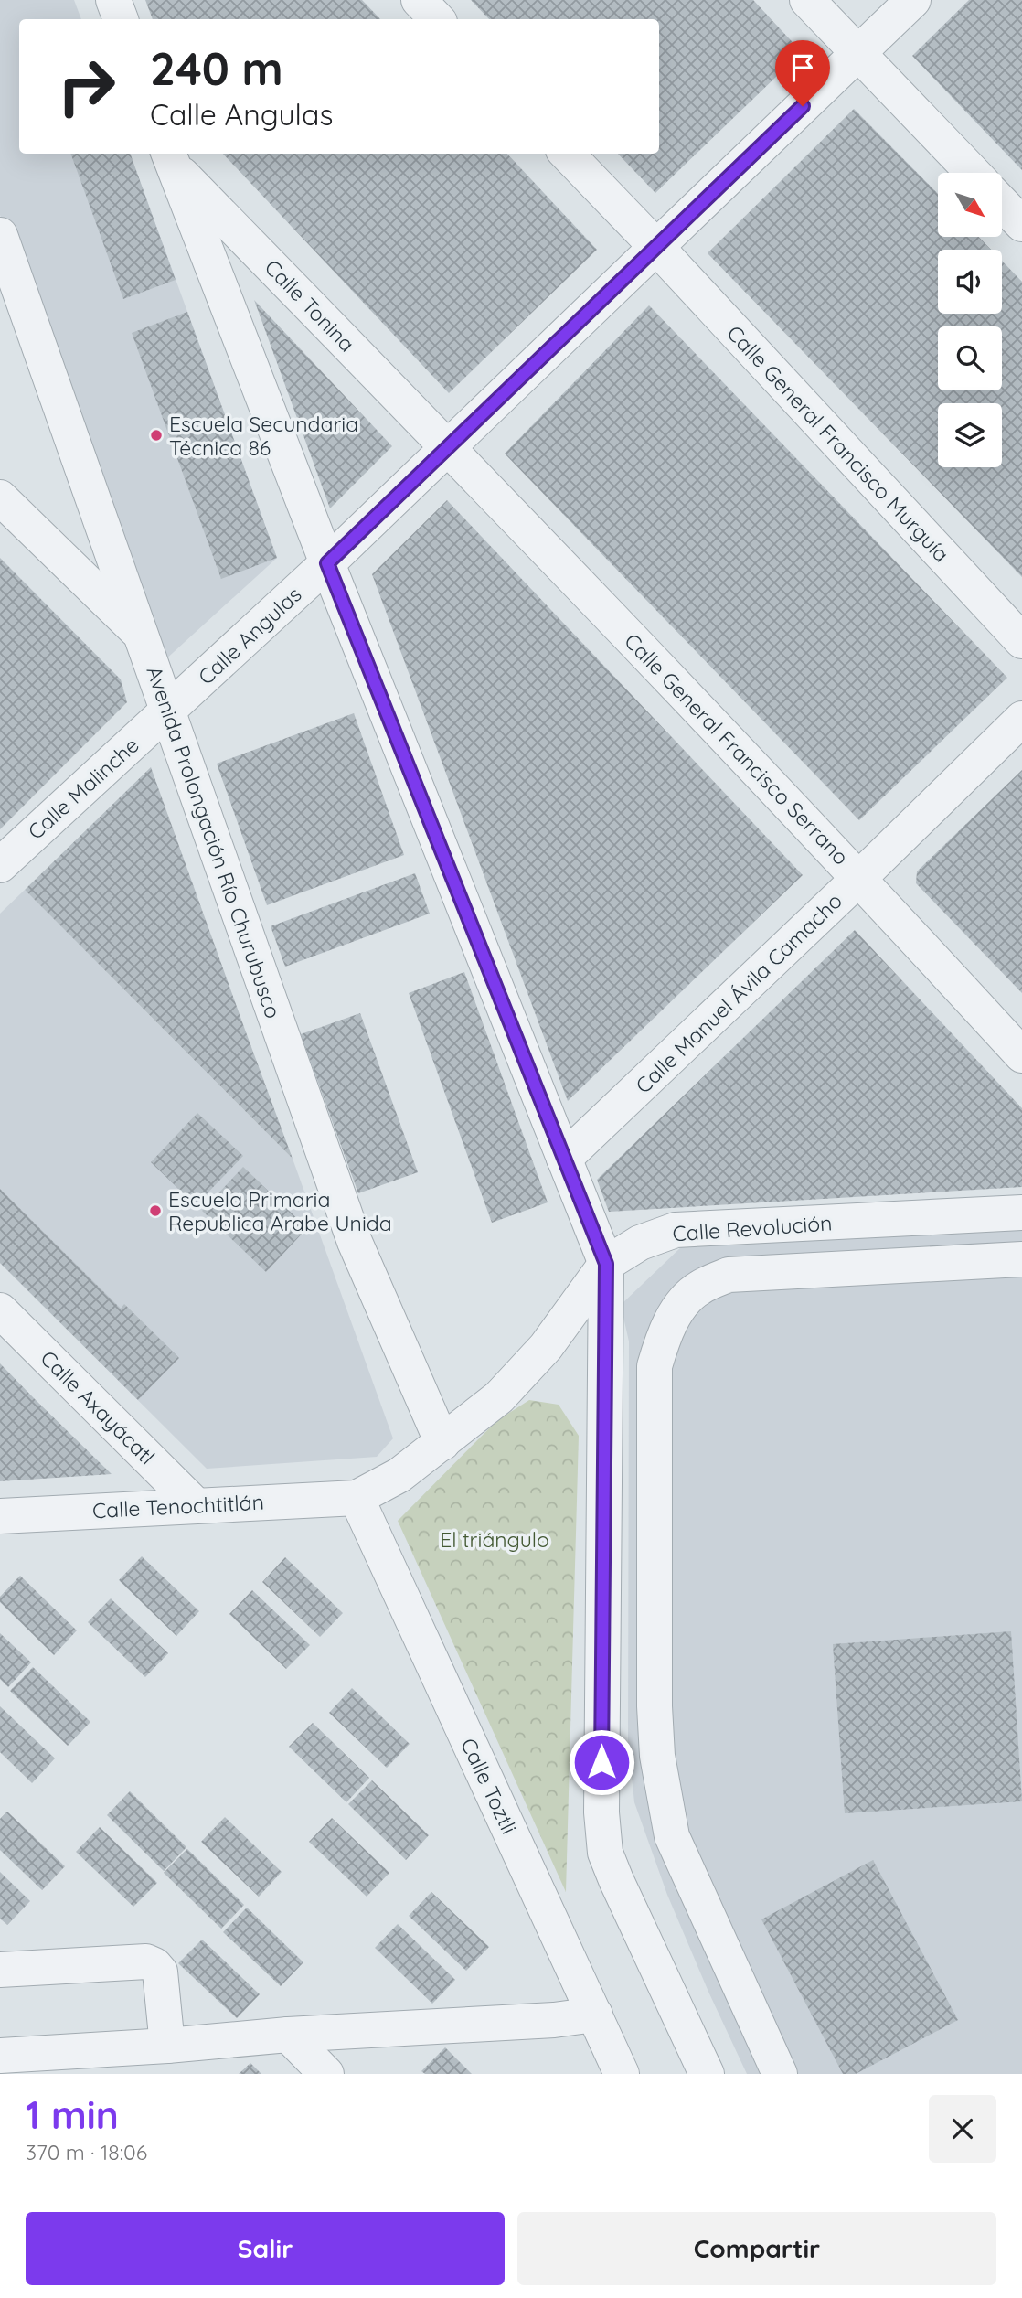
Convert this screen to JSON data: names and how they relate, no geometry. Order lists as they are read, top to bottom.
{
  "streets": {
    "street": [
      "Calle Tonina",
      "Calle General Francisco Murguía",
      "Calle Angulas",
      "Calle General Francisco Serrano",
      "Calle Malinche",
      "Avenida Prolongación Río Churubusco",
      "Calle Manuel Ávila Camacho",
      "Calle Revolución",
      "Calle Axayácatl",
      "Calle Tenochtitlán",
      "Calle Toztli"
    ]
  },
  "crossings": [
    ["Calle Tonina", "Calle Angulas"],
    ["Calle Tonina", "Calle General Francisco Serrano"],
    ["Calle General Francisco Murguía", "Calle Angulas"],
    ["Calle Angulas", "Calle General Francisco Serrano"],
    ["Calle Angulas", "Calle Malinche"],
    ["Calle Angulas", "Avenida Prolongación Río Churubusco"],
    ["Calle General Francisco Serrano", "Calle Manuel Ávila Camacho"],
    ["Calle Malinche", "Avenida Prolongación Río Churubusco"],
    ["Avenida Prolongación Río Churubusco", "Calle Revolución"],
    ["Calle Revolución", "Calle Tenochtitlán"],
    ["Calle Revolución", "Calle Toztli"],
    ["Calle Axayácatl", "Calle Tenochtitlán"],
    ["Calle Tenochtitlán", "Calle Toztli"]
  ],
  "parks": ["El triángulo"],
  "places": ["Escuela Secundaria Técnica 86", "Escuela Primaria Republica Arabe Unida"],
  "north": "bottom right",
  "page": {
    "turn": ["240 m", "Calle Angulas"],
    "heading": ["1 min", "370 m · 18:06"],
    "buttons": ["Salir", "Compartir"]
  }
}
